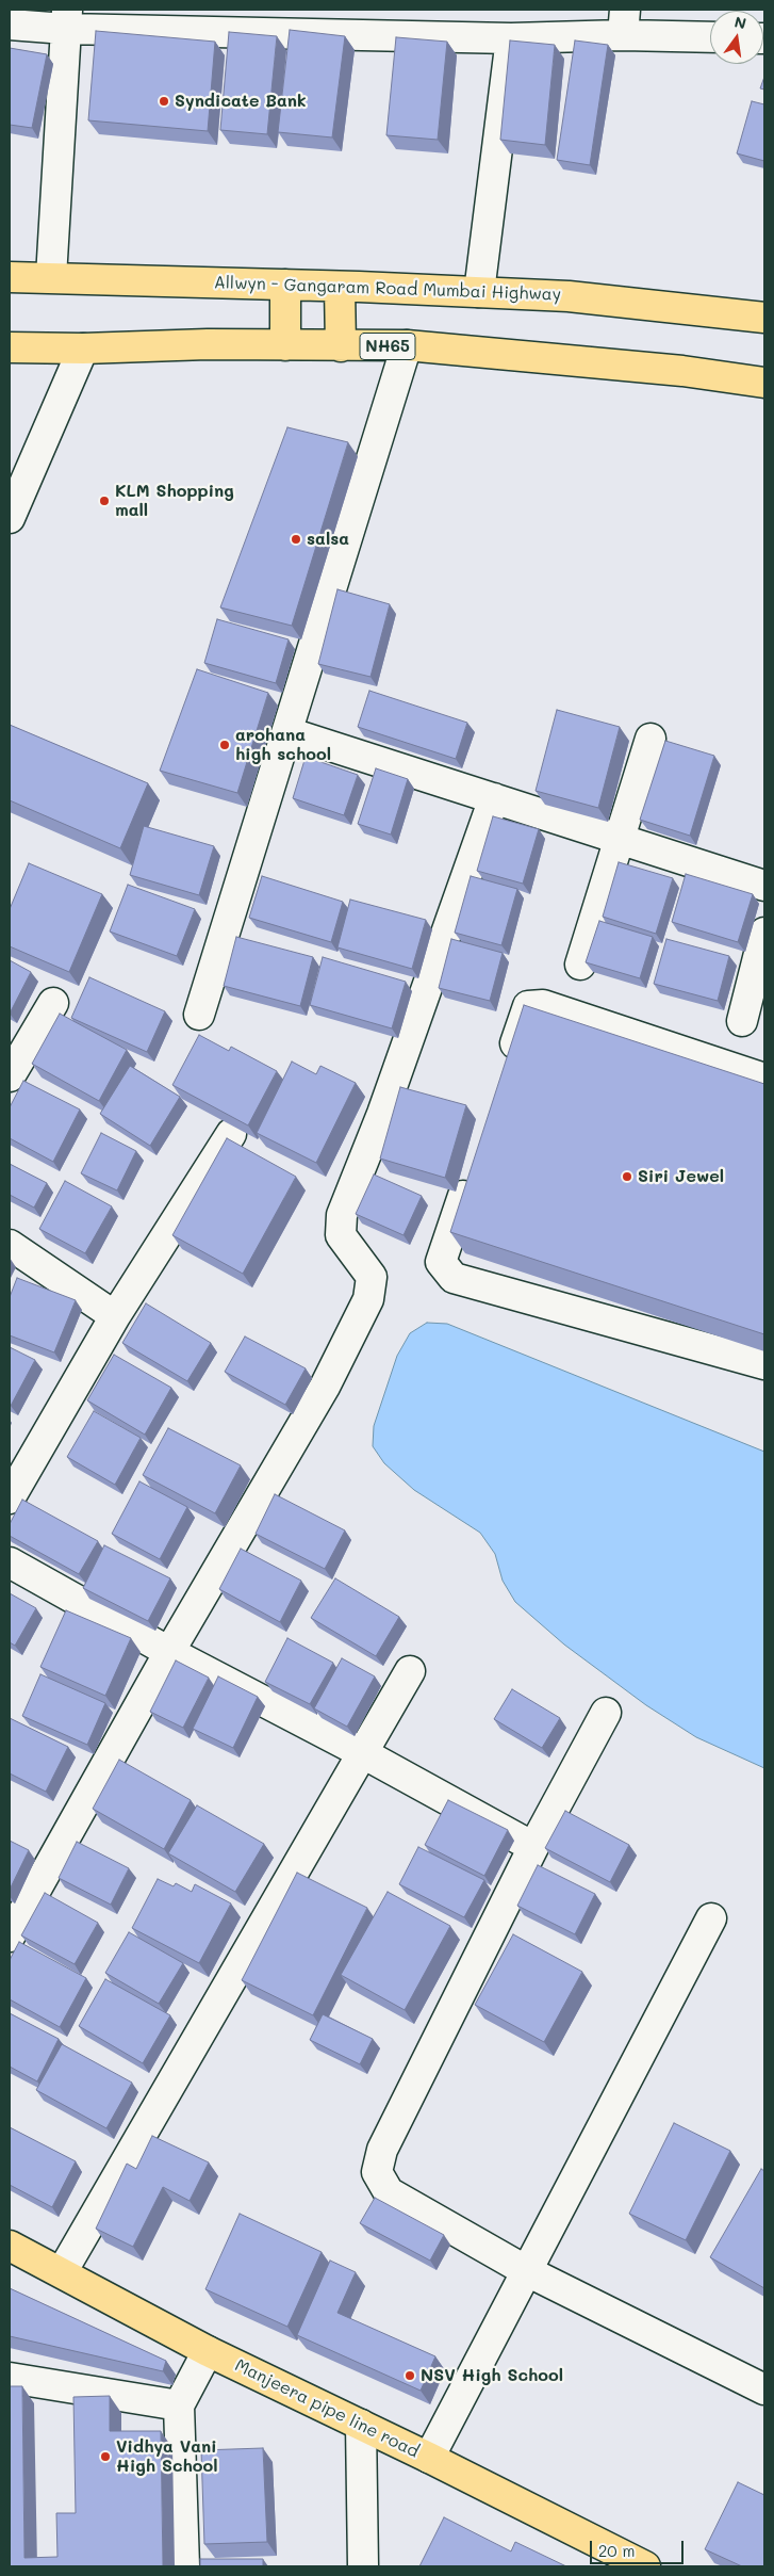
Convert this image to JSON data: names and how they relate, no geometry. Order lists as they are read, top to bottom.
{
  "streets": {
    "main road": ["Allwyn - Gangaram Road Mumbai Highway", "NH65", "Manjeera pipe line road"]
  },
  "places": [
    "Syndicate Bank",
    "KLM Shopping mall",
    "salsa",
    "arohana high school",
    "Siri Jewel",
    "NSV High School",
    "Vidhya Vani High School"
  ],
  "scale_bar": "20 m",
  "north": "top"
}
